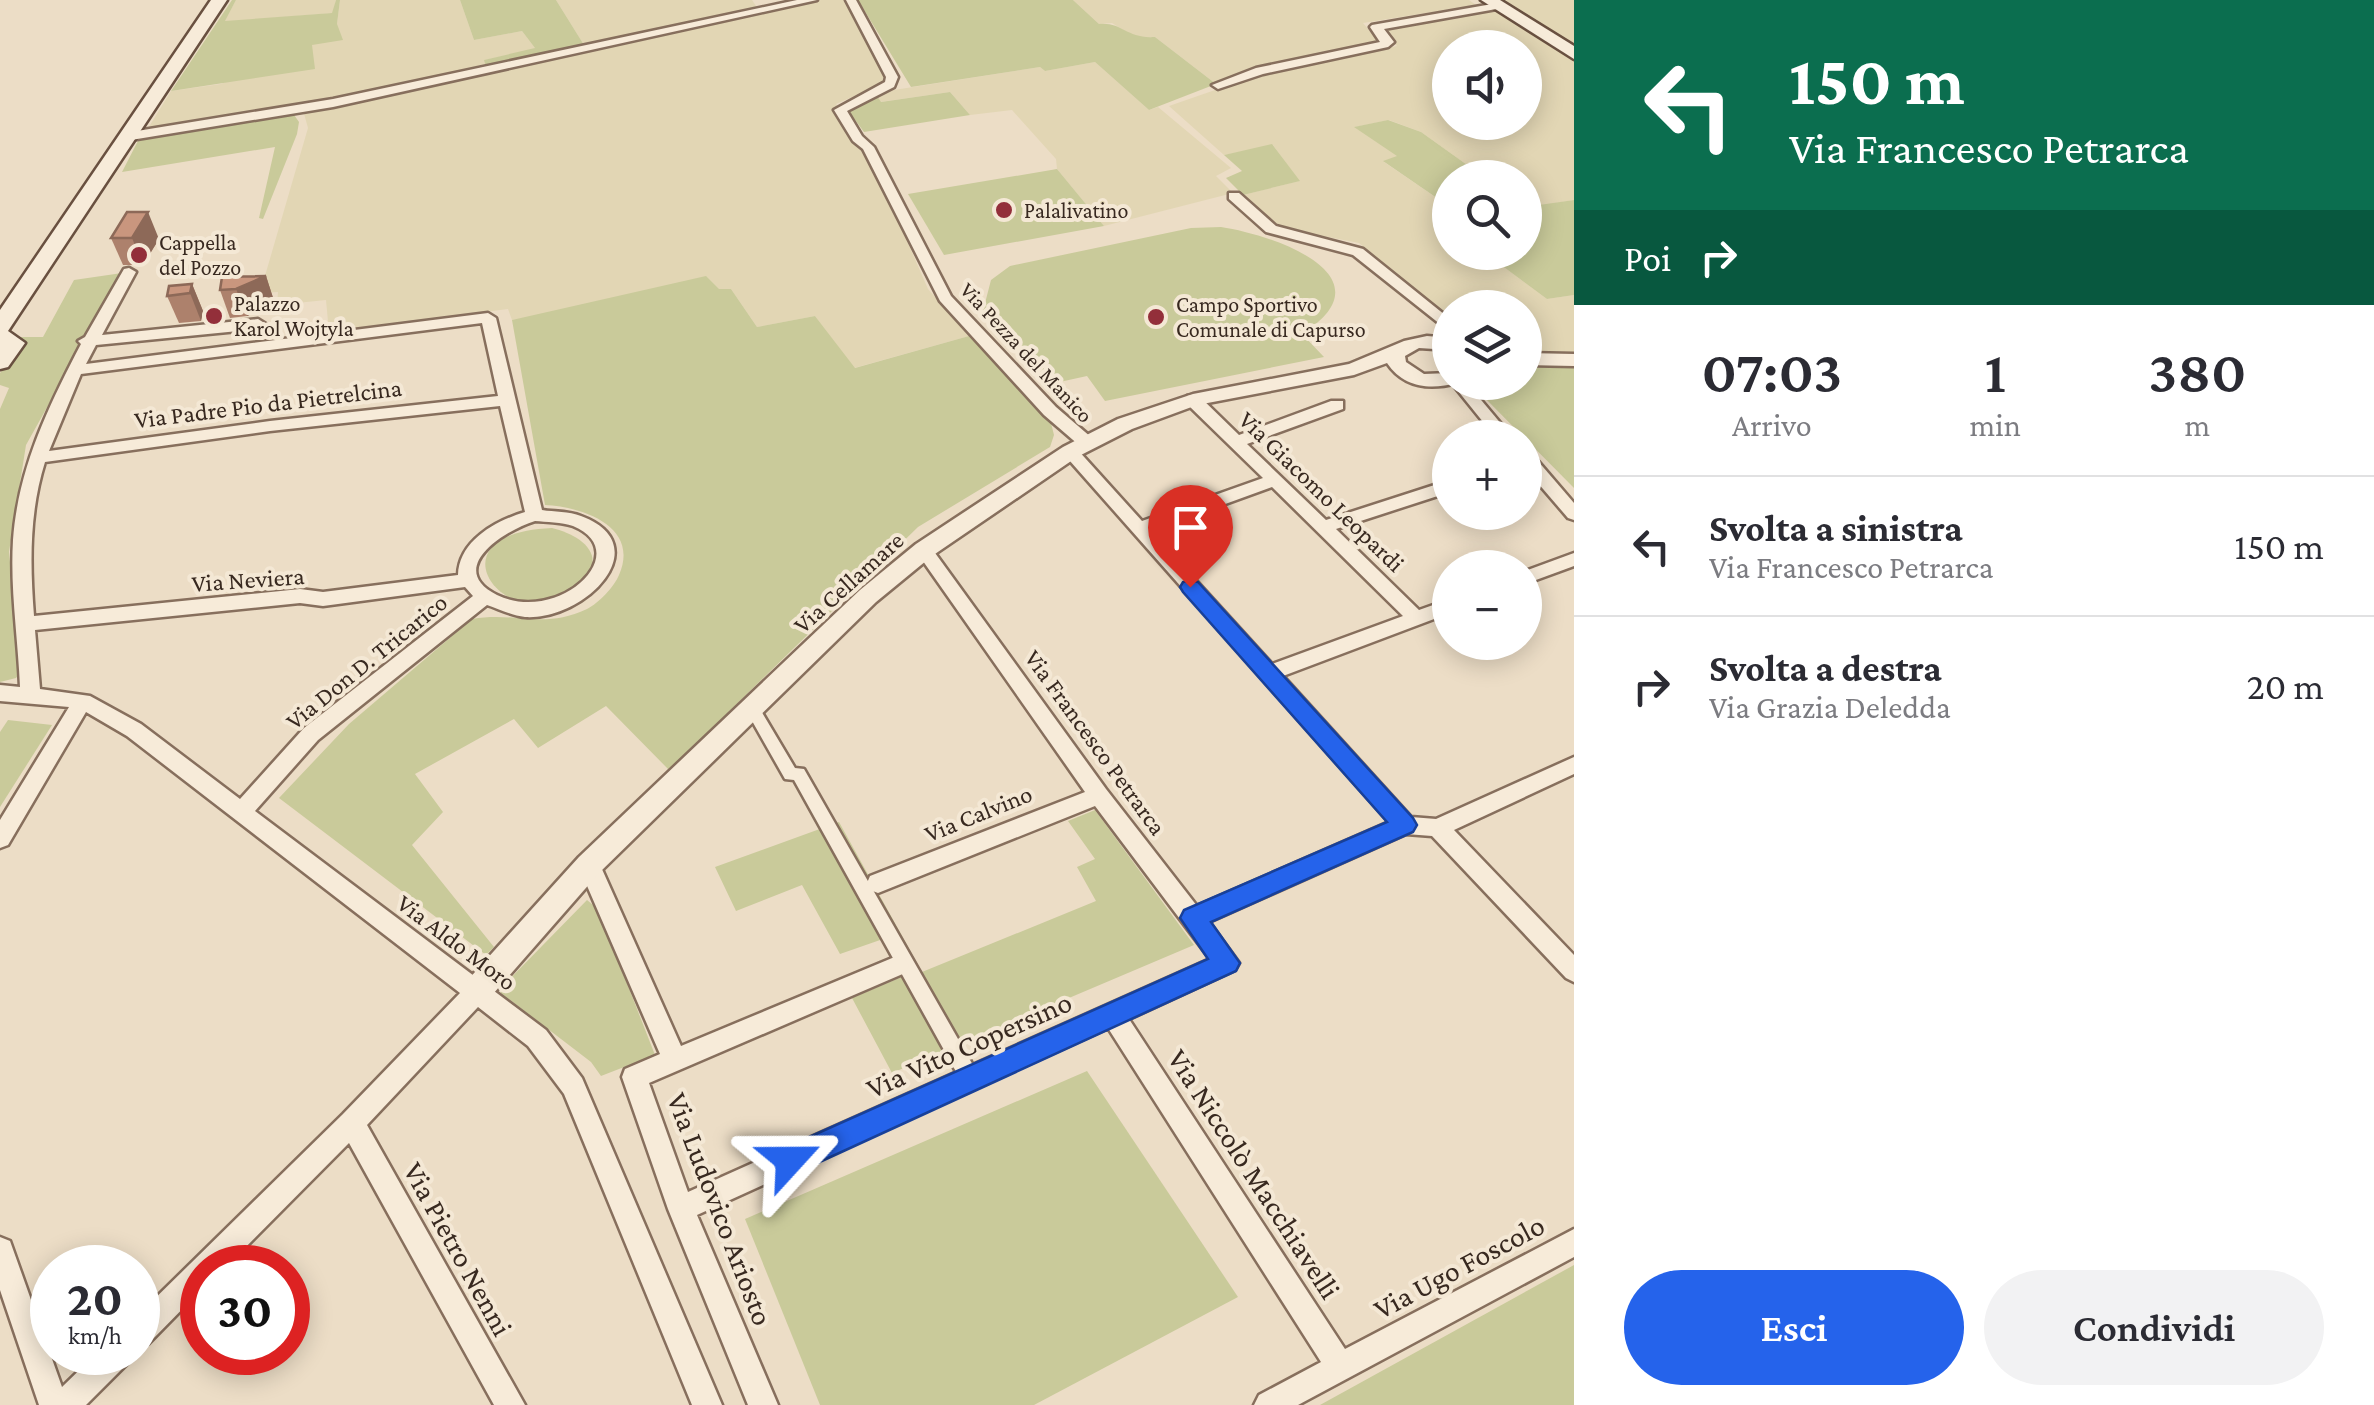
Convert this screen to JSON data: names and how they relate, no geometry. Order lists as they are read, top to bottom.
{
  "streets": {
    "street": [
      "Via Pezza del Manico",
      "Via Padre Pio da Pietrelcina",
      "Via Giacomo Leopardi",
      "Via Neviera",
      "Via Cellamare",
      "Via Don D. Tricarico",
      "Via Francesco Petrarca",
      "Via Calvino",
      "Via Aldo Moro",
      "Via Vito Copersino",
      "Via Niccolò Macchiavelli",
      "Via Ludovico Ariosto",
      "Via Pietro Nenni",
      "Via Ugo Foscolo"
    ]
  },
  "crossings": [
    ["Via Pezza del Manico", "Via Cellamare"],
    ["Via Giacomo Leopardi", "Via Cellamare"],
    ["Via Neviera", "Via Don D. Tricarico"],
    ["Via Cellamare", "Via Francesco Petrarca"],
    ["Via Cellamare", "Via Aldo Moro"],
    ["Via Cellamare", "Via Ludovico Ariosto"],
    ["Via Don D. Tricarico", "Via Aldo Moro"],
    ["Via Francesco Petrarca", "Via Calvino"],
    ["Via Francesco Petrarca", "Via Vito Copersino"],
    ["Via Vito Copersino", "Via Niccolò Macchiavelli"],
    ["Via Vito Copersino", "Via Ludovico Ariosto"],
    ["Via Niccolò Macchiavelli", "Via Ugo Foscolo"]
  ],
  "places": [
    "Palalivatino",
    "Cappella del Pozzo",
    "Palazzo Karol Wojtyla",
    "Campo Sportivo Comunale di Capurso"
  ],
  "page": {
    "turn": ["150 m", "Via Francesco Petrarca"],
    "map_buttons": ["+", "−"],
    "then": "Poi",
    "eta": [
      "07:03",
      "Arrivo",
      "1",
      "min",
      "380",
      "m"
    ],
    "list": [
      {
        "name": "Svolta a sinistra",
        "note": "Via Francesco Petrarca",
        "value": "150 m"
      },
      {
        "name": "Svolta a destra",
        "note": "Via Grazia Deledda",
        "value": "20 m"
      }
    ],
    "speed": "20 km/h",
    "limit": "30",
    "buttons": ["Esci", "Condividi"]
  }
}
